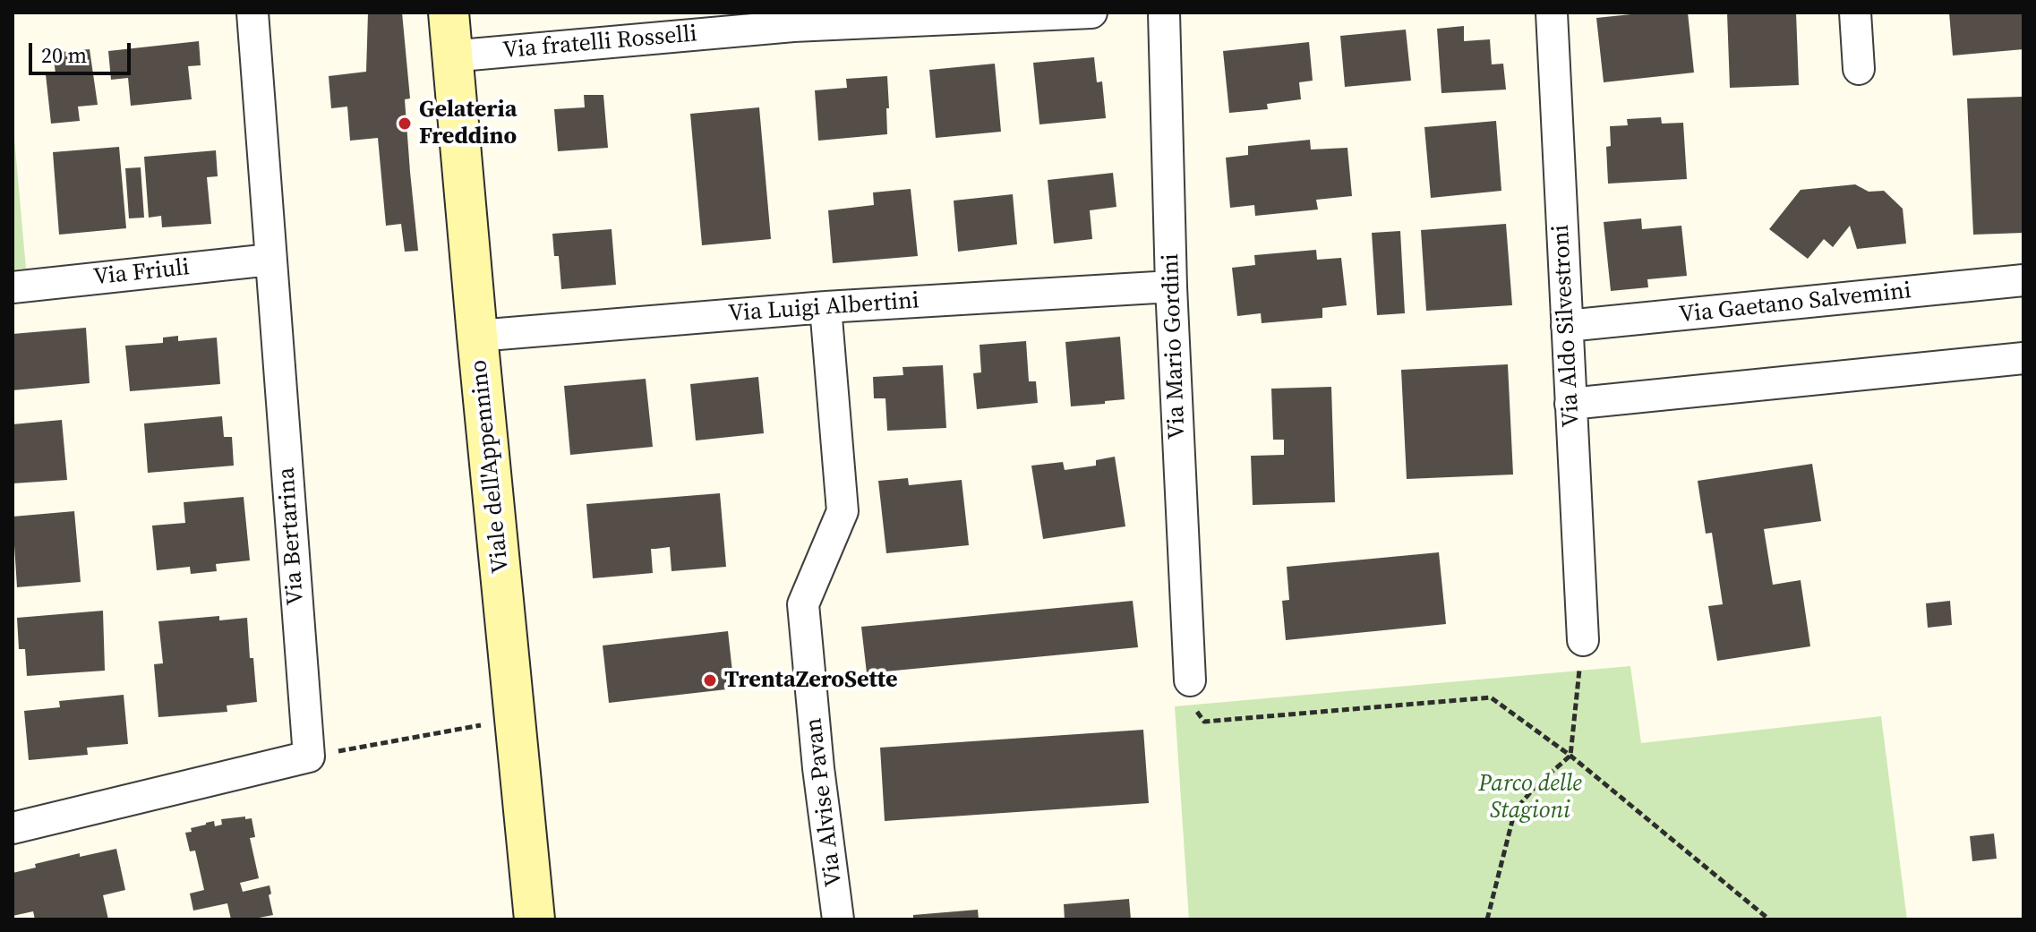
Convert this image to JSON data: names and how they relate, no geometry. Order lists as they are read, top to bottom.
{
  "streets": {
    "main road": ["Viale dell'Appennino"],
    "street": [
      "Via fratelli Rosselli",
      "Via Friuli",
      "Via Gaetano Salvemini",
      "Via Luigi Albertini",
      "Via Aldo Silvestroni",
      "Via Mario Gordini",
      "Via Bertarina",
      "Via Alvise Pavan"
    ]
  },
  "crossings": [
    ["Via fratelli Rosselli", "Viale dell'Appennino"],
    ["Via Friuli", "Via Bertarina"],
    ["Via Gaetano Salvemini", "Via Aldo Silvestroni"],
    ["Via Luigi Albertini", "Via Mario Gordini"],
    ["Via Luigi Albertini", "Viale dell'Appennino"],
    ["Via Luigi Albertini", "Via Alvise Pavan"]
  ],
  "parks": ["Parco delle Stagioni"],
  "places": ["Gelateria Freddino", "TrentaZeroSette"],
  "scale_bar": "20 m"
}
